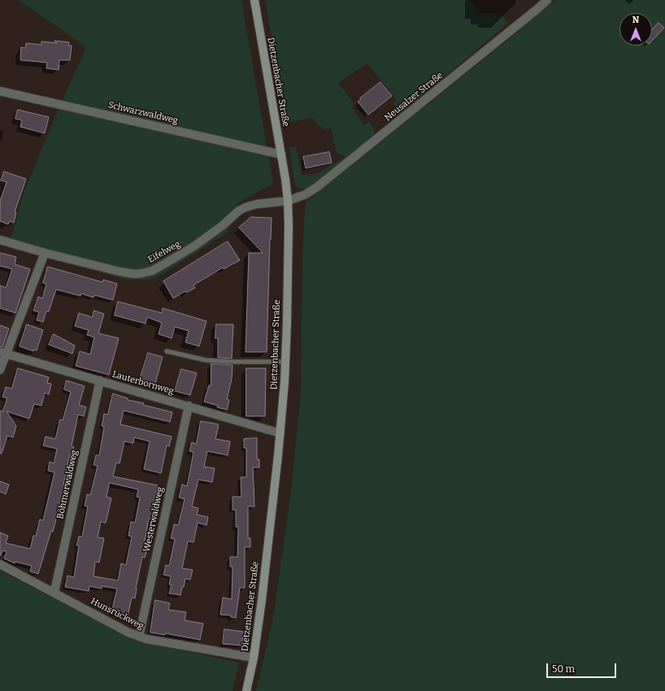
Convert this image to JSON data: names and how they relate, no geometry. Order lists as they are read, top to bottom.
{
  "streets": {
    "main road": ["Dietzenbacher Straße"],
    "street": [
      "Neusalzer Straße",
      "Schwarzwaldweg",
      "Eifelweg",
      "Lauterbornweg",
      "Böhmerwaldweg",
      "Westerwaldweg",
      "Hunsrückweg"
    ]
  },
  "crossings": [
    ["Dietzenbacher Straße", "Neusalzer Straße"],
    ["Dietzenbacher Straße", "Schwarzwaldweg"],
    ["Dietzenbacher Straße", "Eifelweg"],
    ["Dietzenbacher Straße", "Lauterbornweg"],
    ["Dietzenbacher Straße", "Hunsrückweg"],
    ["Neusalzer Straße", "Eifelweg"],
    ["Lauterbornweg", "Böhmerwaldweg"],
    ["Lauterbornweg", "Westerwaldweg"],
    ["Böhmerwaldweg", "Hunsrückweg"],
    ["Westerwaldweg", "Hunsrückweg"]
  ],
  "scale_bar": "50 m",
  "north": "top"
}
